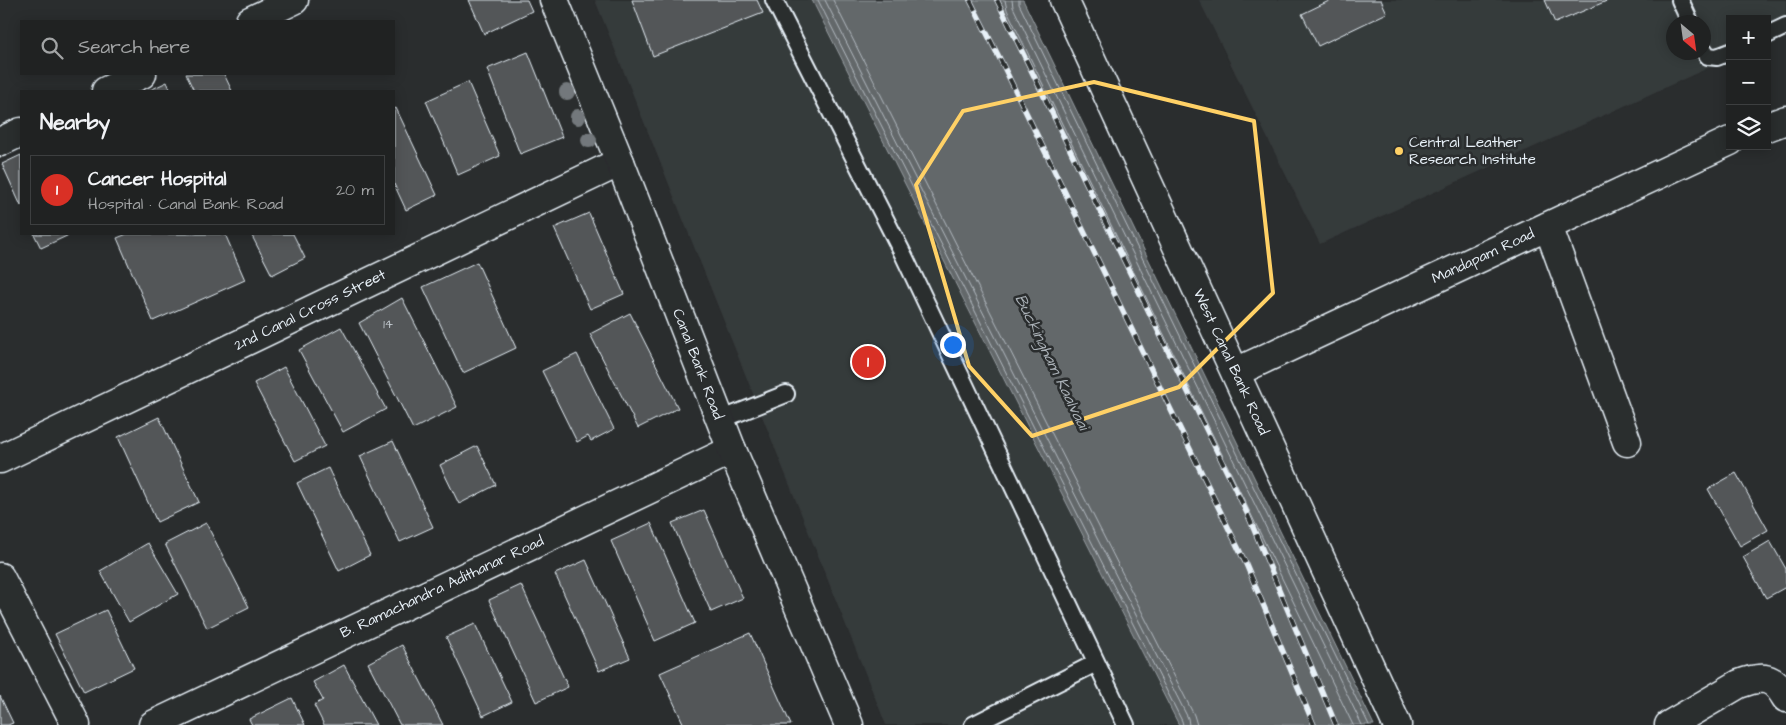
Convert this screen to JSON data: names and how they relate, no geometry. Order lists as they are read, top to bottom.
{
  "streets": {
    "street": [
      "Mandapam Road",
      "2nd Canal Cross Street",
      "West Canal Bank Road",
      "Canal Bank Road",
      "B. Ramachandra Adithanar Road"
    ]
  },
  "crossings": [
    ["Mandapam Road", "West Canal Bank Road"],
    ["2nd Canal Cross Street", "Canal Bank Road"],
    ["Canal Bank Road", "B. Ramachandra Adithanar Road"]
  ],
  "water": ["Buckingham Kaalvaai"],
  "places": ["Central Leather Research Institute"],
  "house_numbers": ["14"],
  "north": "bottom right",
  "page": {
    "map_buttons": ["+", "−"],
    "search": "Search here",
    "heading": "Nearby",
    "list": [
      {
        "mark": "1",
        "name": "Cancer Hospital",
        "note": "Hospital · Canal Bank Road",
        "value": "20 m"
      }
    ],
    "pins": "1"
  }
}
